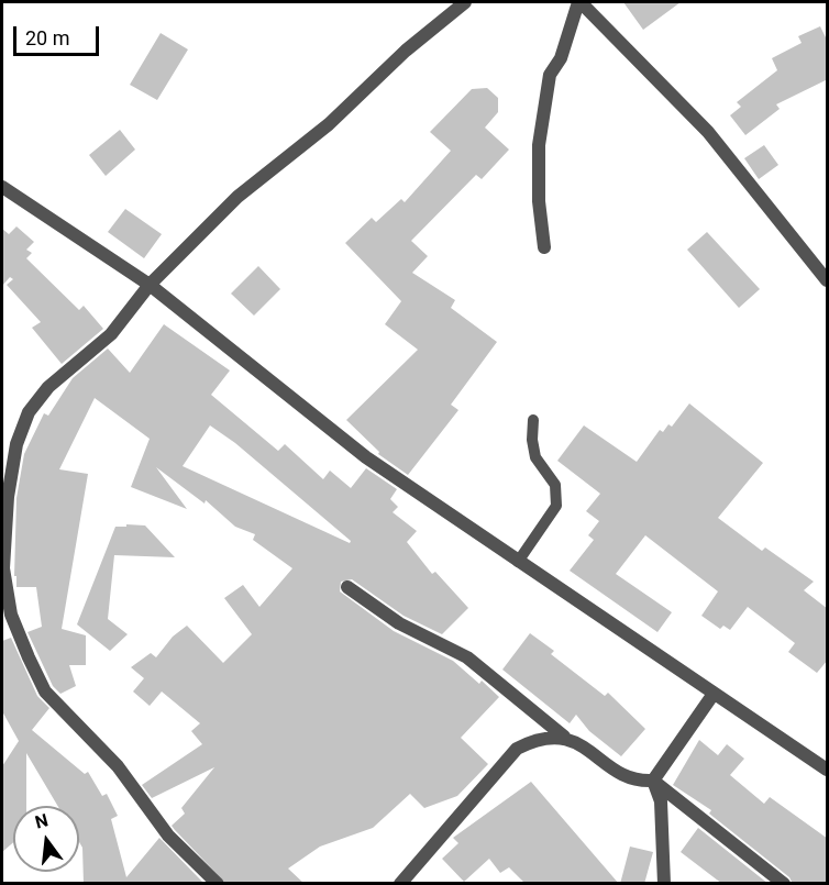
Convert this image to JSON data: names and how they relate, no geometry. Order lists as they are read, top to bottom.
{
  "scale_bar": "20 m",
  "north": "top"
}
